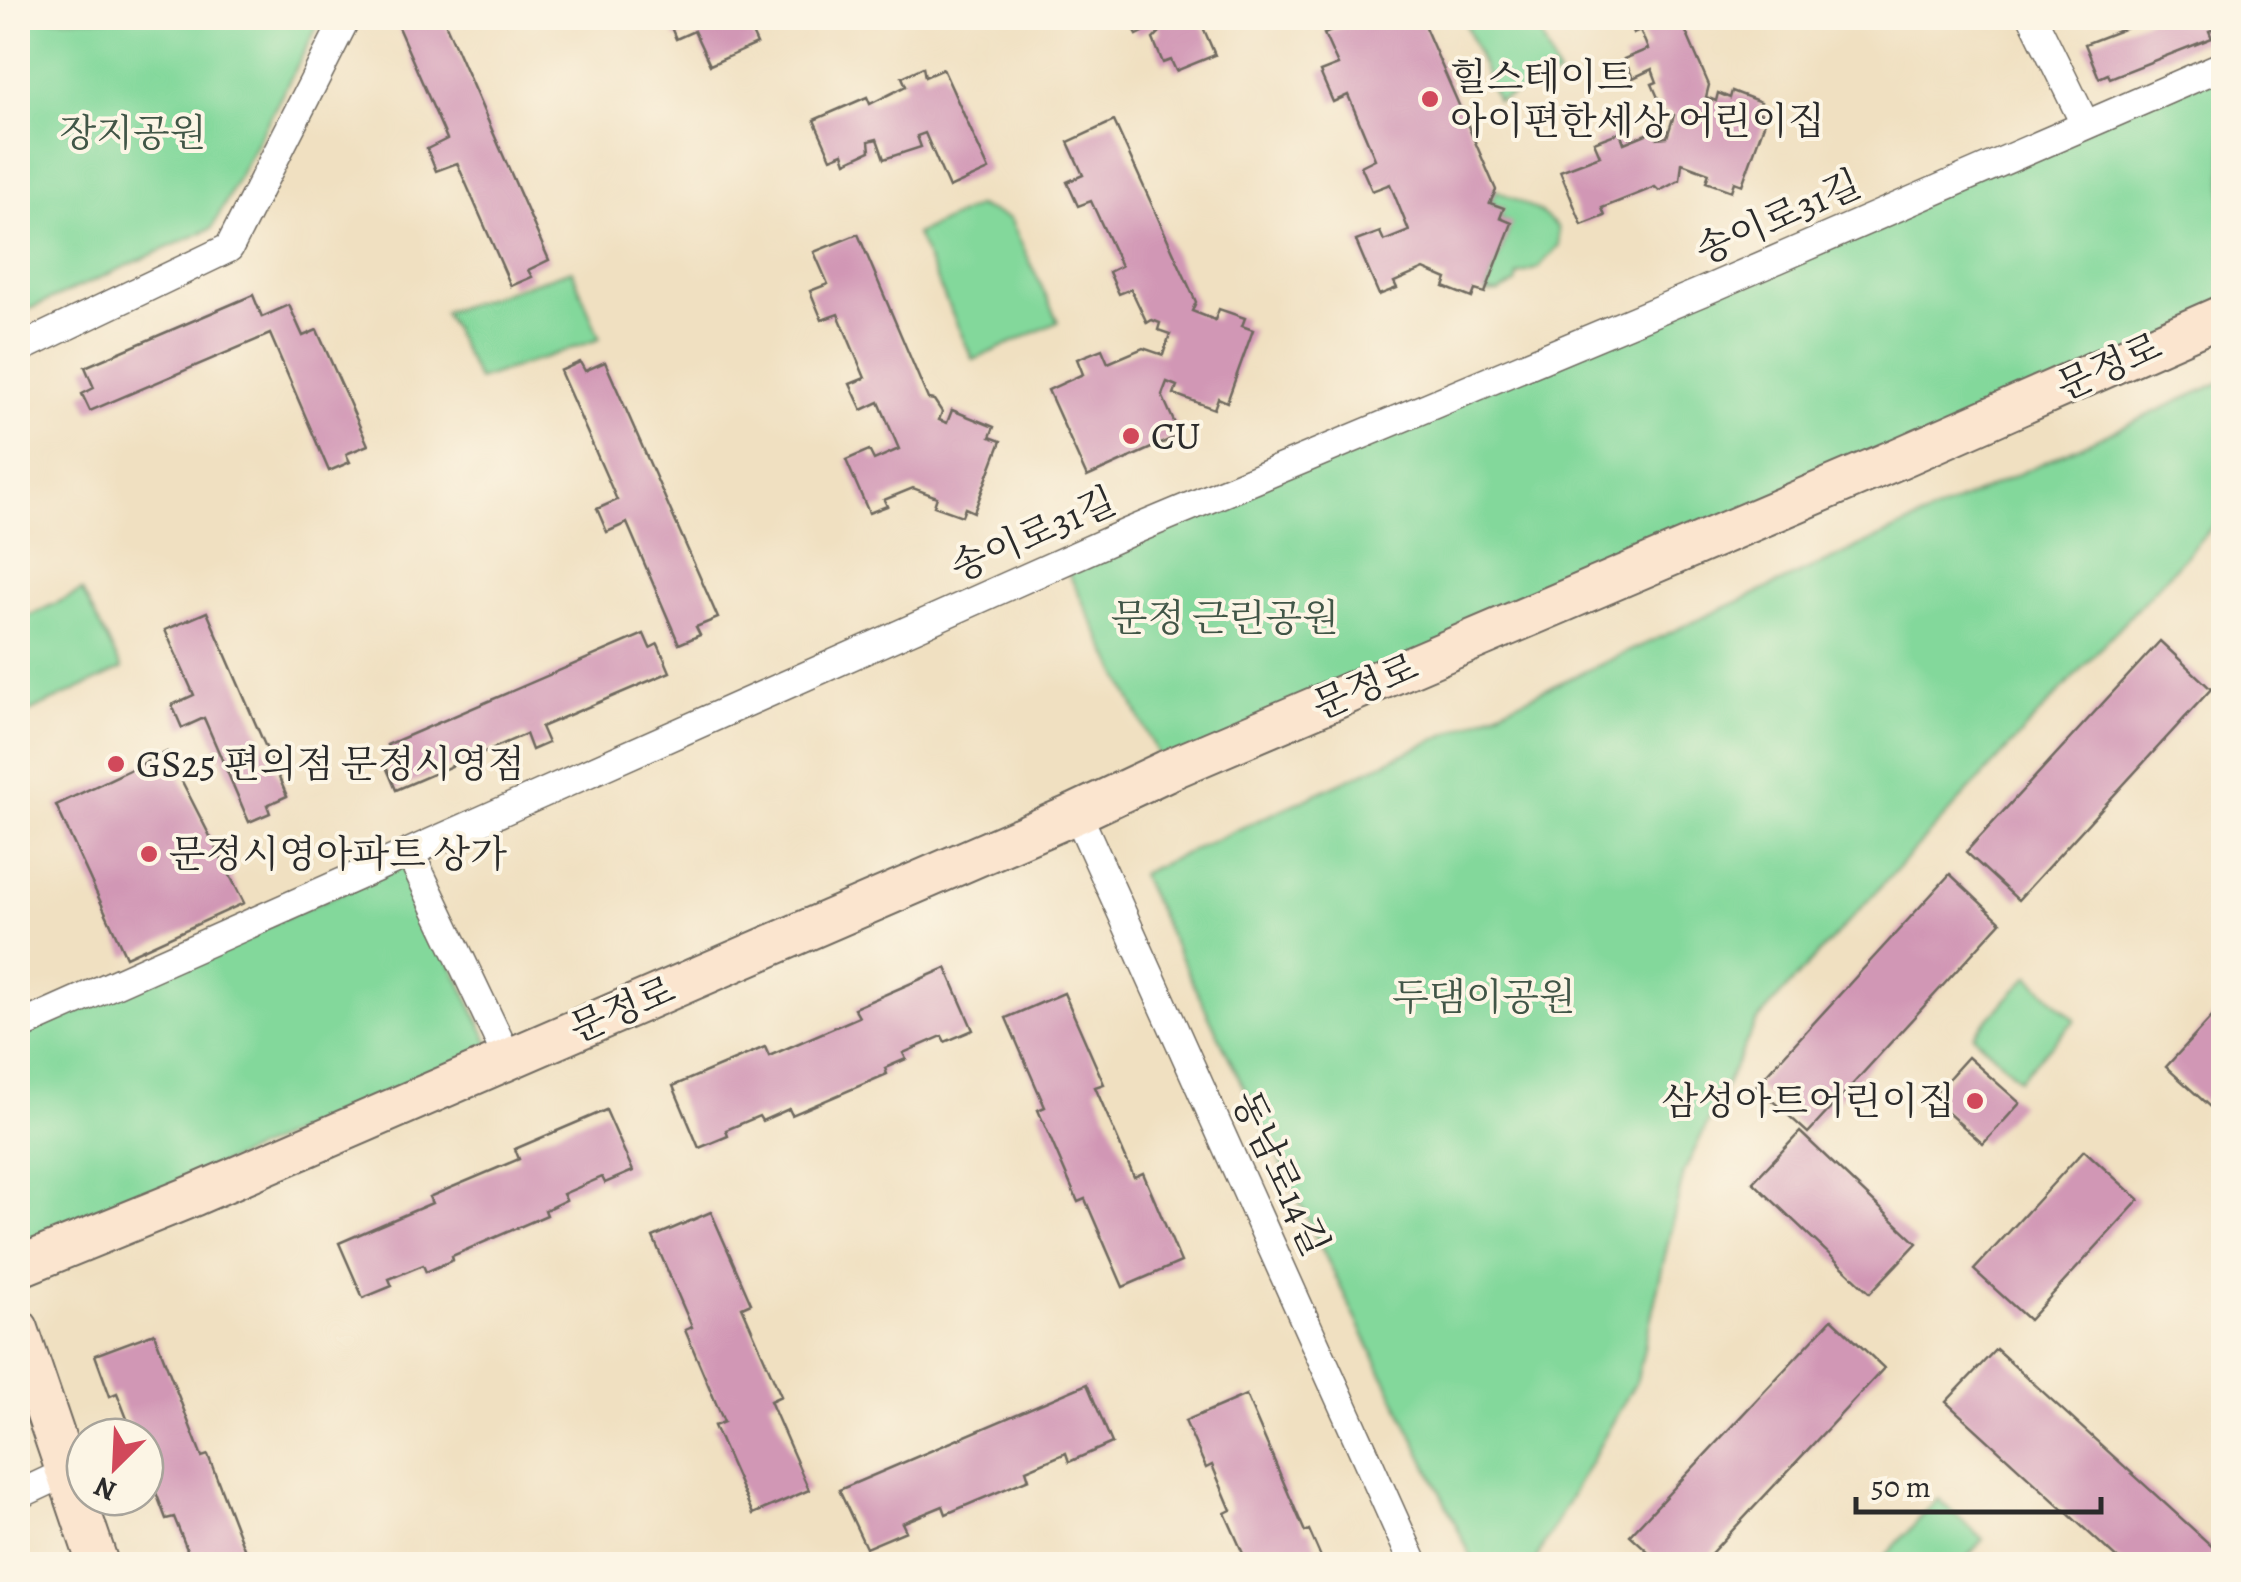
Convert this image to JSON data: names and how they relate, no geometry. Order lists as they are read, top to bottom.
{
  "streets": {
    "street": ["송이로31길", "문정로", "동남로14길"]
  },
  "crossings": [
    ["문정로", "동남로14길"]
  ],
  "parks": ["장지공원", "문정 근린공원", "두댐이공원"],
  "places": [
    "힐스테이트 아이편한세상 어린이집",
    "CU",
    "GS25 편의점 문정시영점",
    "문정시영아파트 상가",
    "삼성아트어린이집"
  ],
  "scale_bar": "50 m",
  "north": "bottom left"
}
